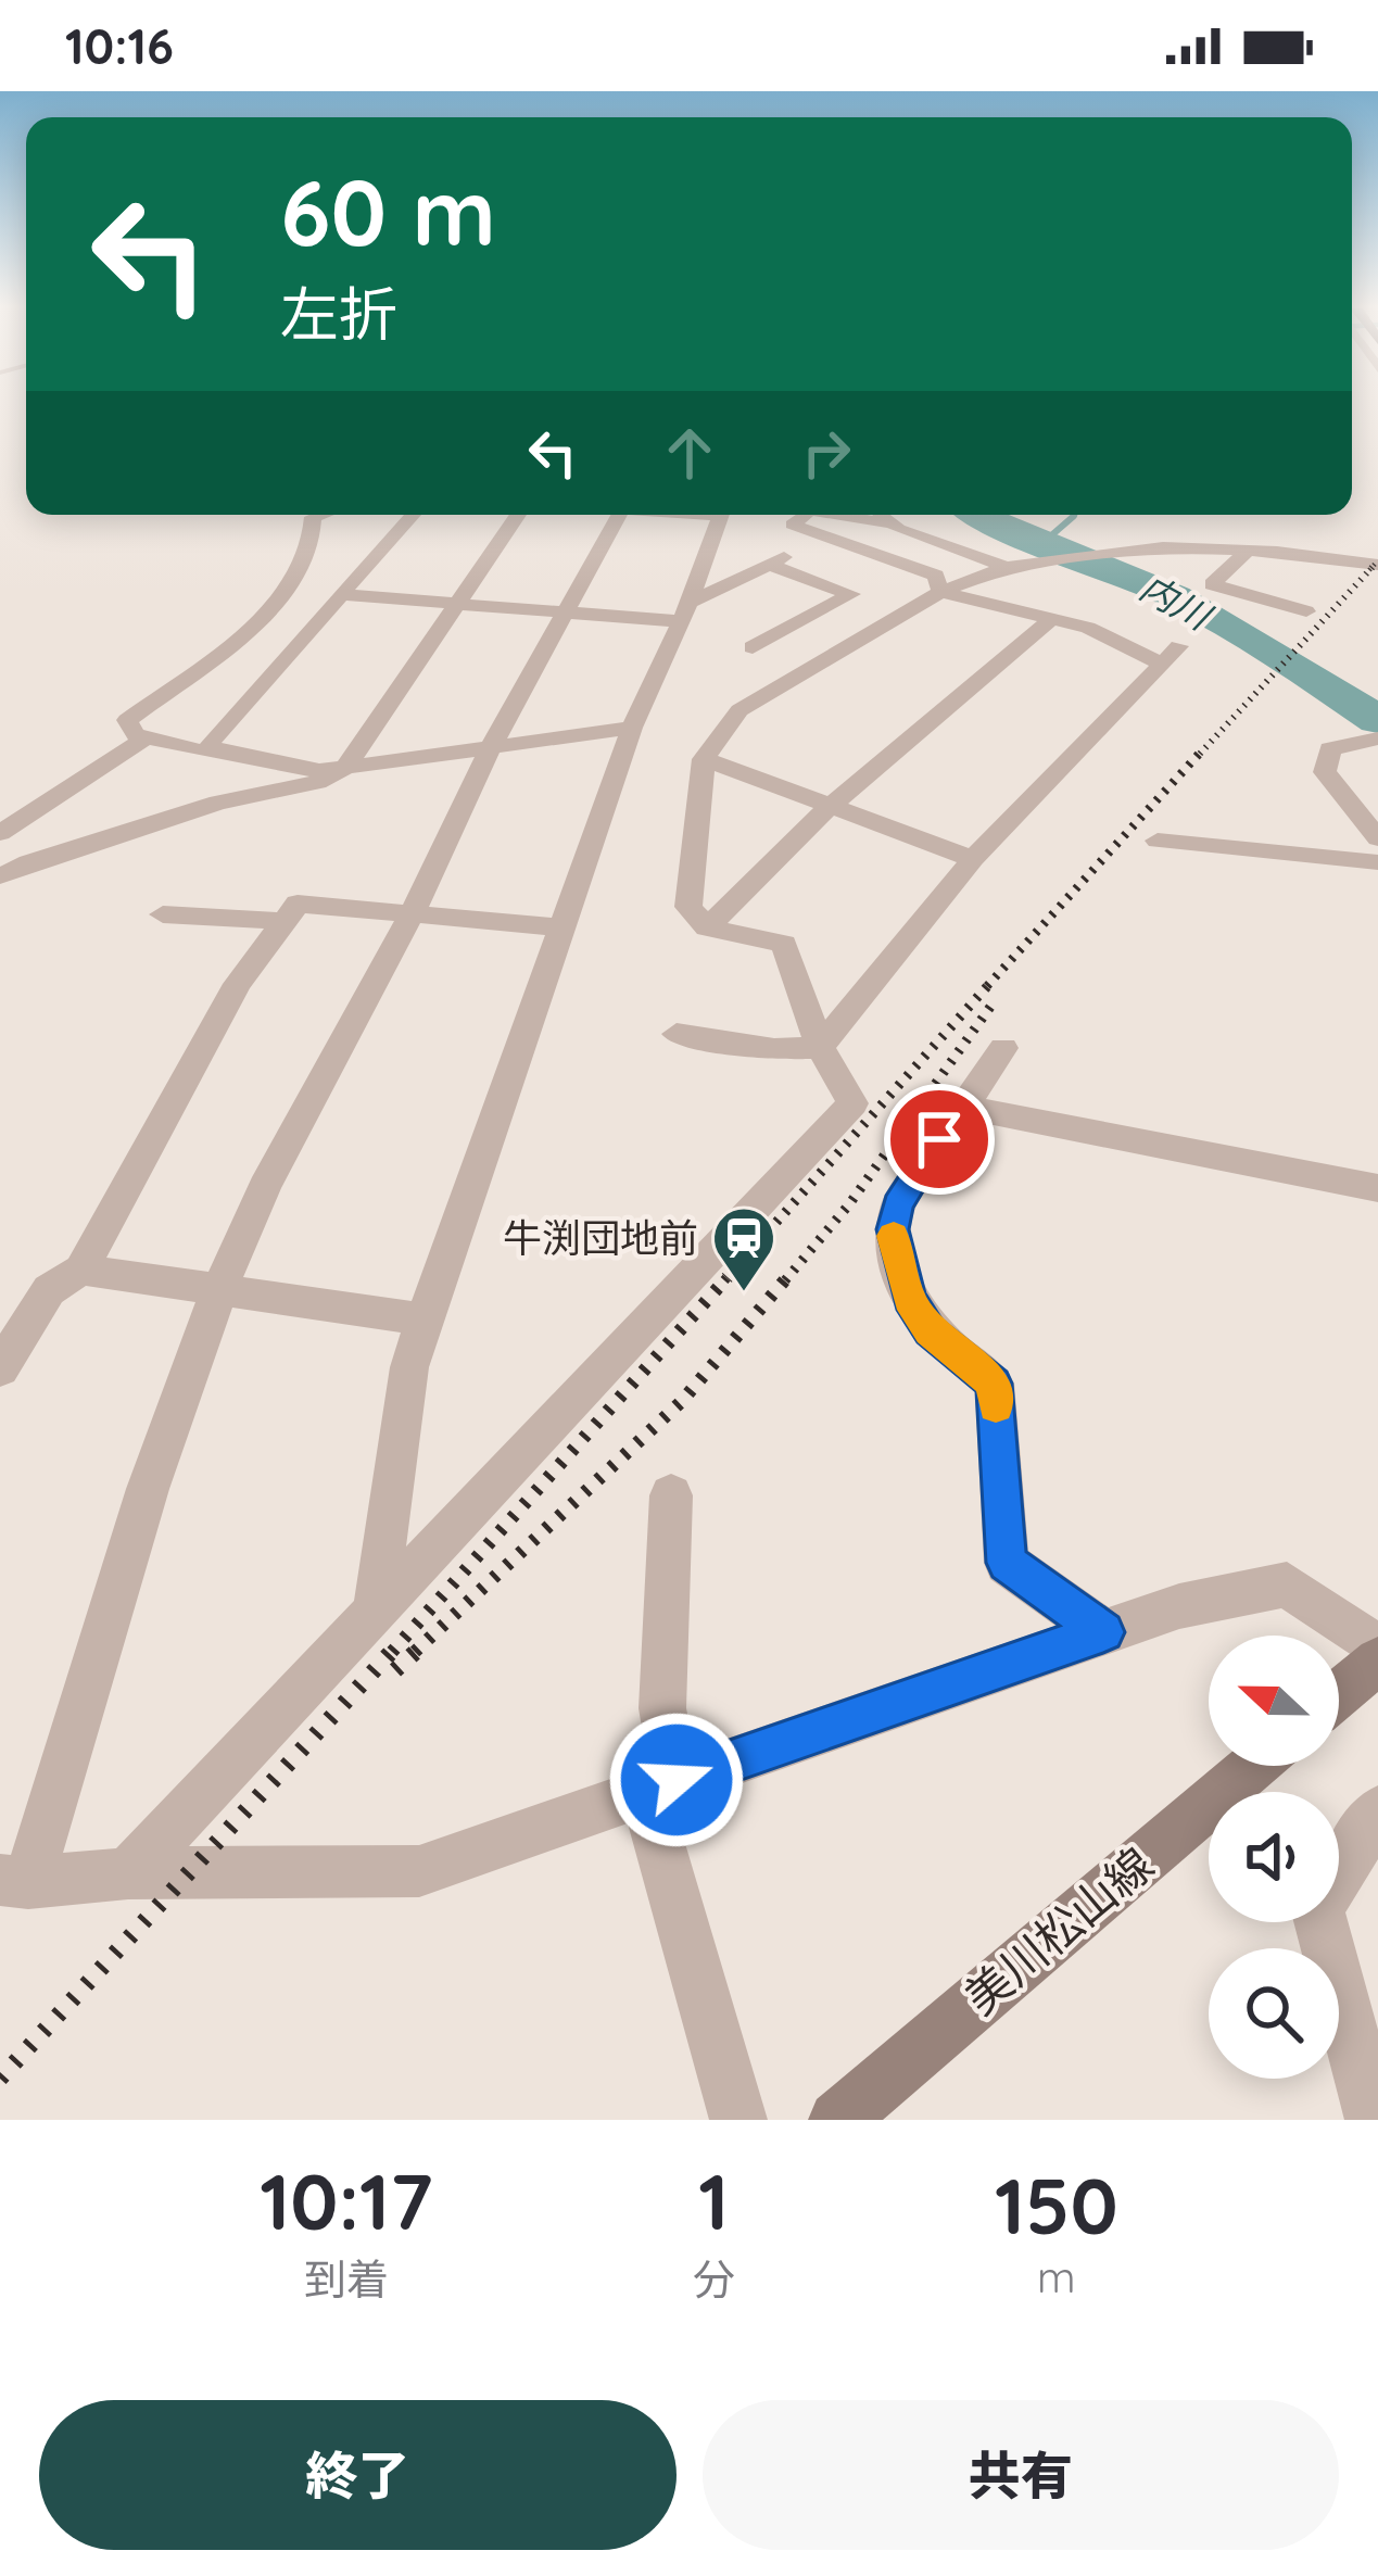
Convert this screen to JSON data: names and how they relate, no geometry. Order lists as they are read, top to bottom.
{
  "streets": {
    "main road": ["美川松山線"]
  },
  "water": ["内川"],
  "places": {
    "station": ["牛渕団地前"]
  },
  "north": "left",
  "page": {
    "status": "10:16",
    "turn": ["60 m", "左折"],
    "eta": [
      "10:17",
      "到着",
      "1",
      "分",
      "150",
      "m"
    ],
    "buttons": ["終了", "共有"]
  }
}
